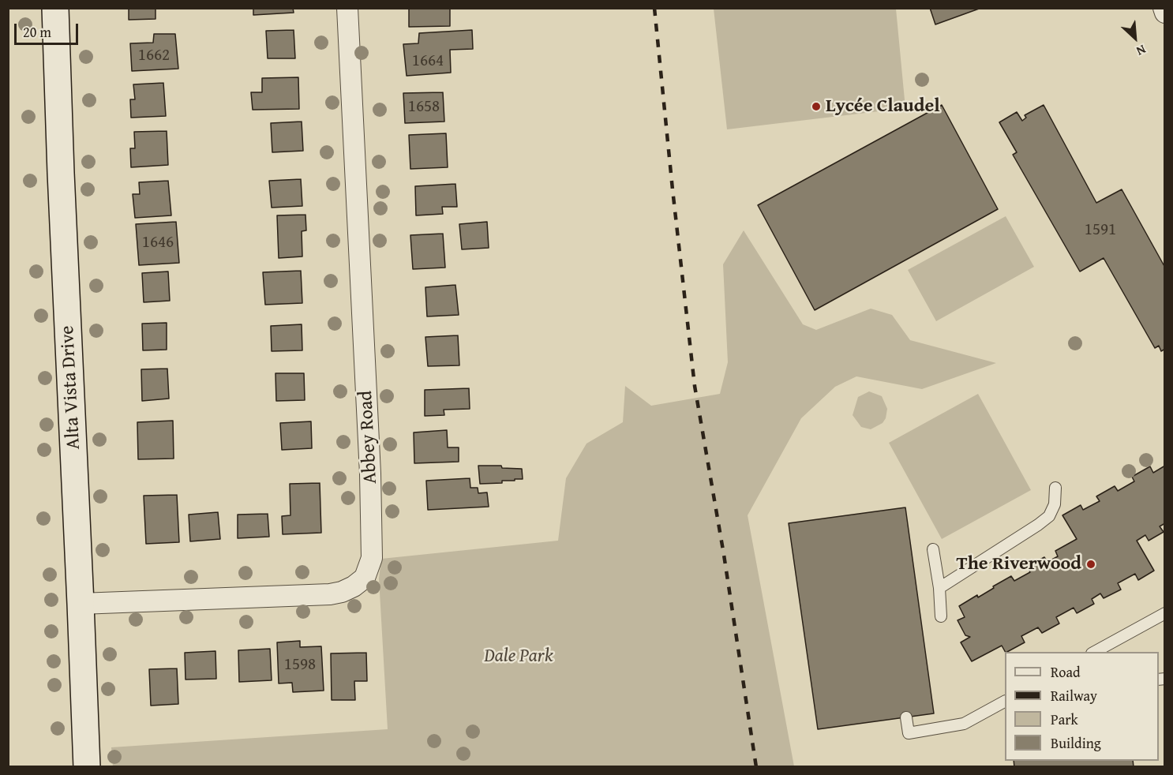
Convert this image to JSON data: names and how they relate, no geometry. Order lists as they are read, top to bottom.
{
  "streets": {
    "street": ["Alta Vista Drive", "Abbey Road"]
  },
  "crossings": [
    ["Alta Vista Drive", "Abbey Road"]
  ],
  "parks": ["Dale Park"],
  "places": ["Lycée Claudel", "The Riverwood"],
  "house_numbers": [
    "1662",
    "1664",
    "1658",
    "1591",
    "1646",
    "1598"
  ],
  "legend": [
    "Road",
    "Railway",
    "Park",
    "Building"
  ],
  "scale_bar": "20 m",
  "north": "bottom right"
}
